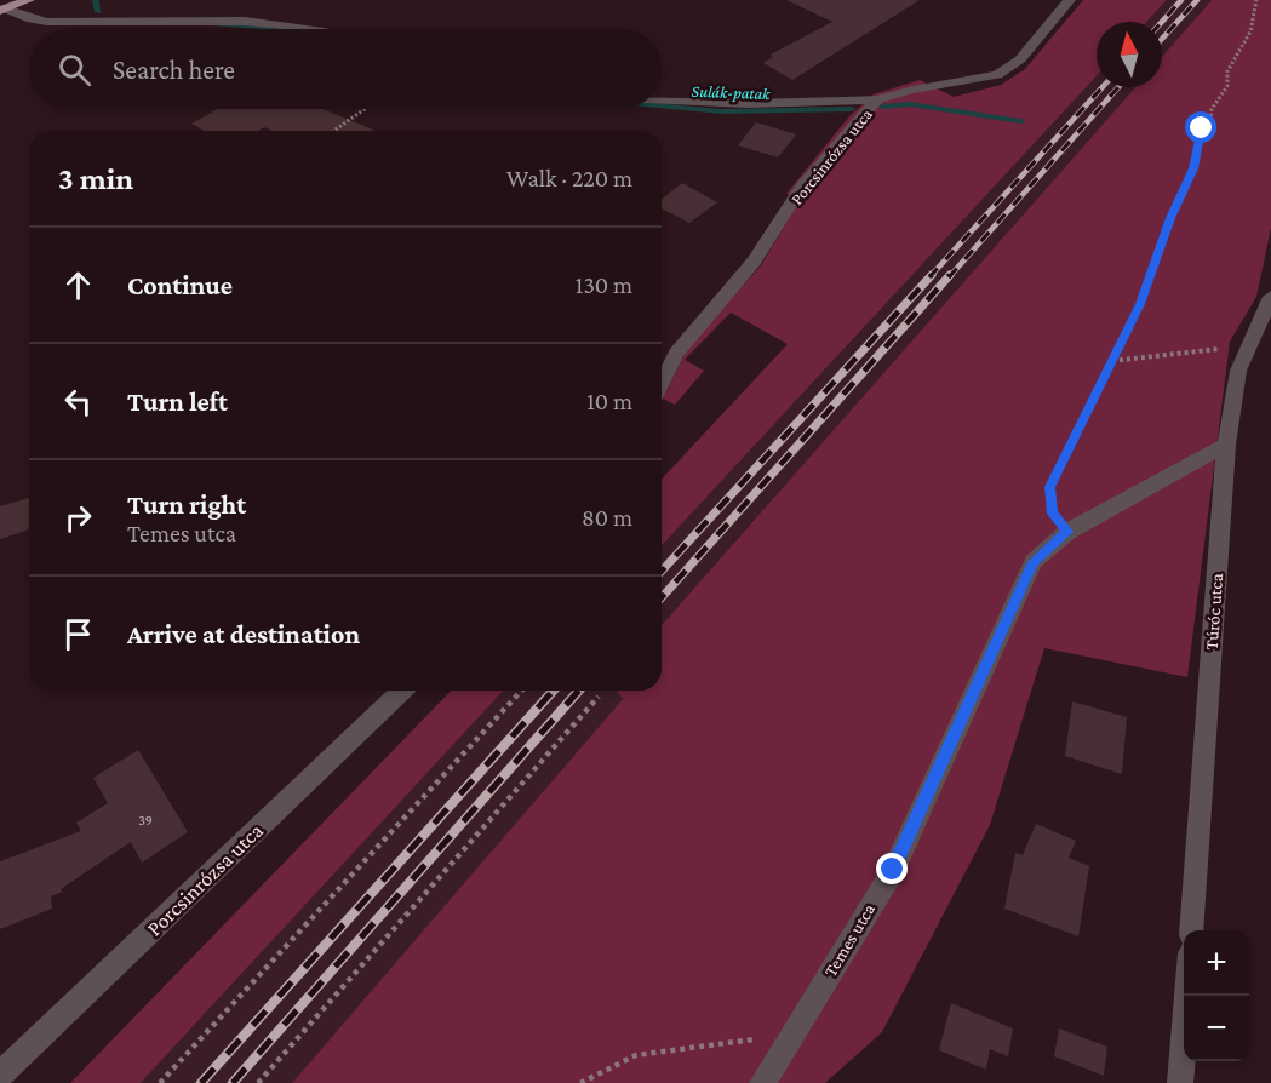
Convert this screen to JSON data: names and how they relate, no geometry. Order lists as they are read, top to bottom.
{
  "streets": {
    "street": ["Porcsinrózsa utca", "Túróc utca", "Temes utca"]
  },
  "crossings": [
    ["Túróc utca", "Temes utca"]
  ],
  "water": ["Sulák-patak"],
  "house_numbers": ["39"],
  "north": "top",
  "page": {
    "search": "Search here",
    "heading": ["3 min", "Walk · 220 m"],
    "list": [
      ["Continue", "130 m"],
      ["Turn left", "10 m"],
      ["Turn right", "Temes utca", "80 m"],
      "Arrive at destination"
    ],
    "map_buttons": ["+", "−"]
  }
}
